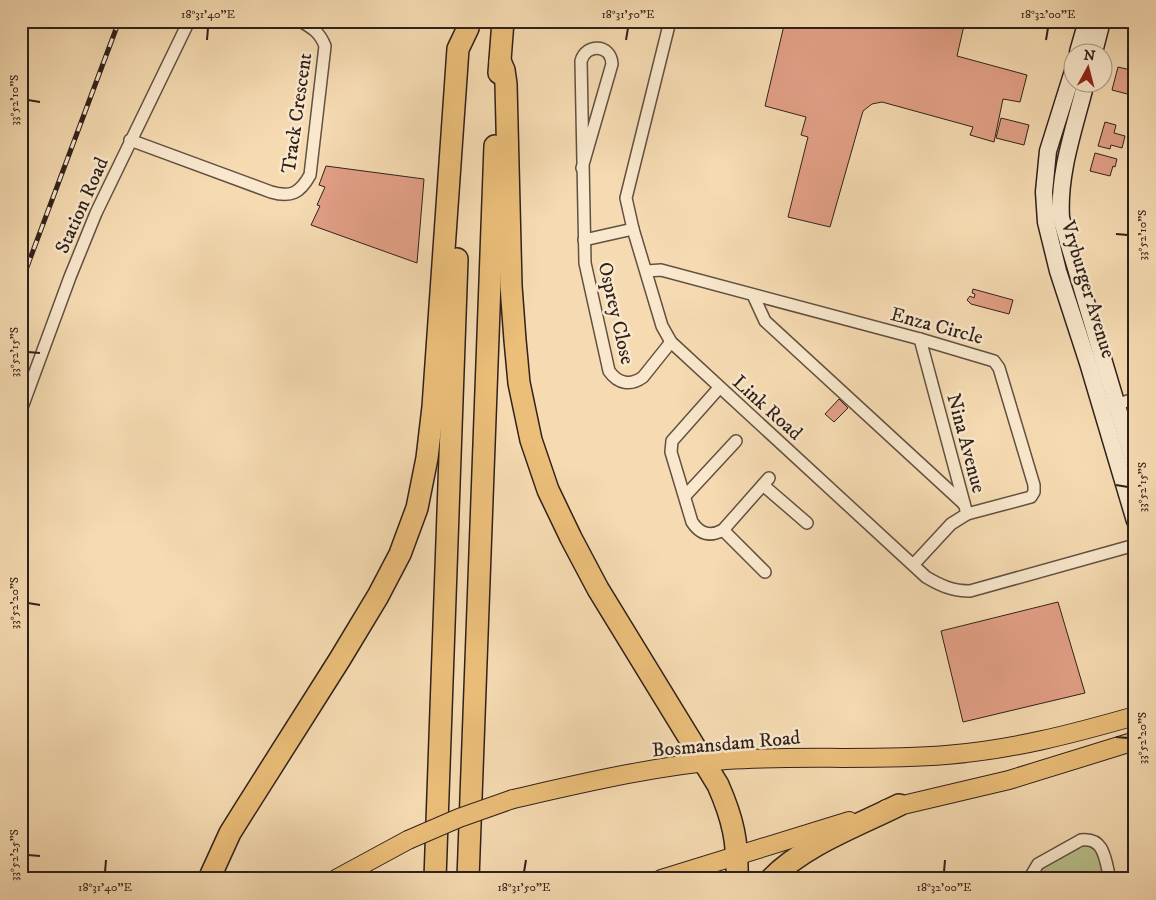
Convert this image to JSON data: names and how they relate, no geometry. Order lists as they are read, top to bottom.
{
  "streets": {
    "main road": ["Bosmansdam Road"],
    "street": [
      "Track Crescent",
      "Station Road",
      "Vryburger Avenue",
      "Osprey Close",
      "Enza Circle",
      "Link Road",
      "Nina Avenue"
    ]
  },
  "crossings": [
    ["Track Crescent", "Station Road"],
    ["Osprey Close", "Link Road"],
    ["Enza Circle", "Link Road"],
    ["Enza Circle", "Nina Avenue"],
    ["Link Road", "Nina Avenue"]
  ],
  "north": "top",
  "coordinates": [
    "18°31'40\"E",
    "18°31'50\"E",
    "18°32'00\"E",
    "33°52'10\"S",
    "33°52'15\"S",
    "33°52'20\"S",
    "33°52'25\"S"
  ]
}
